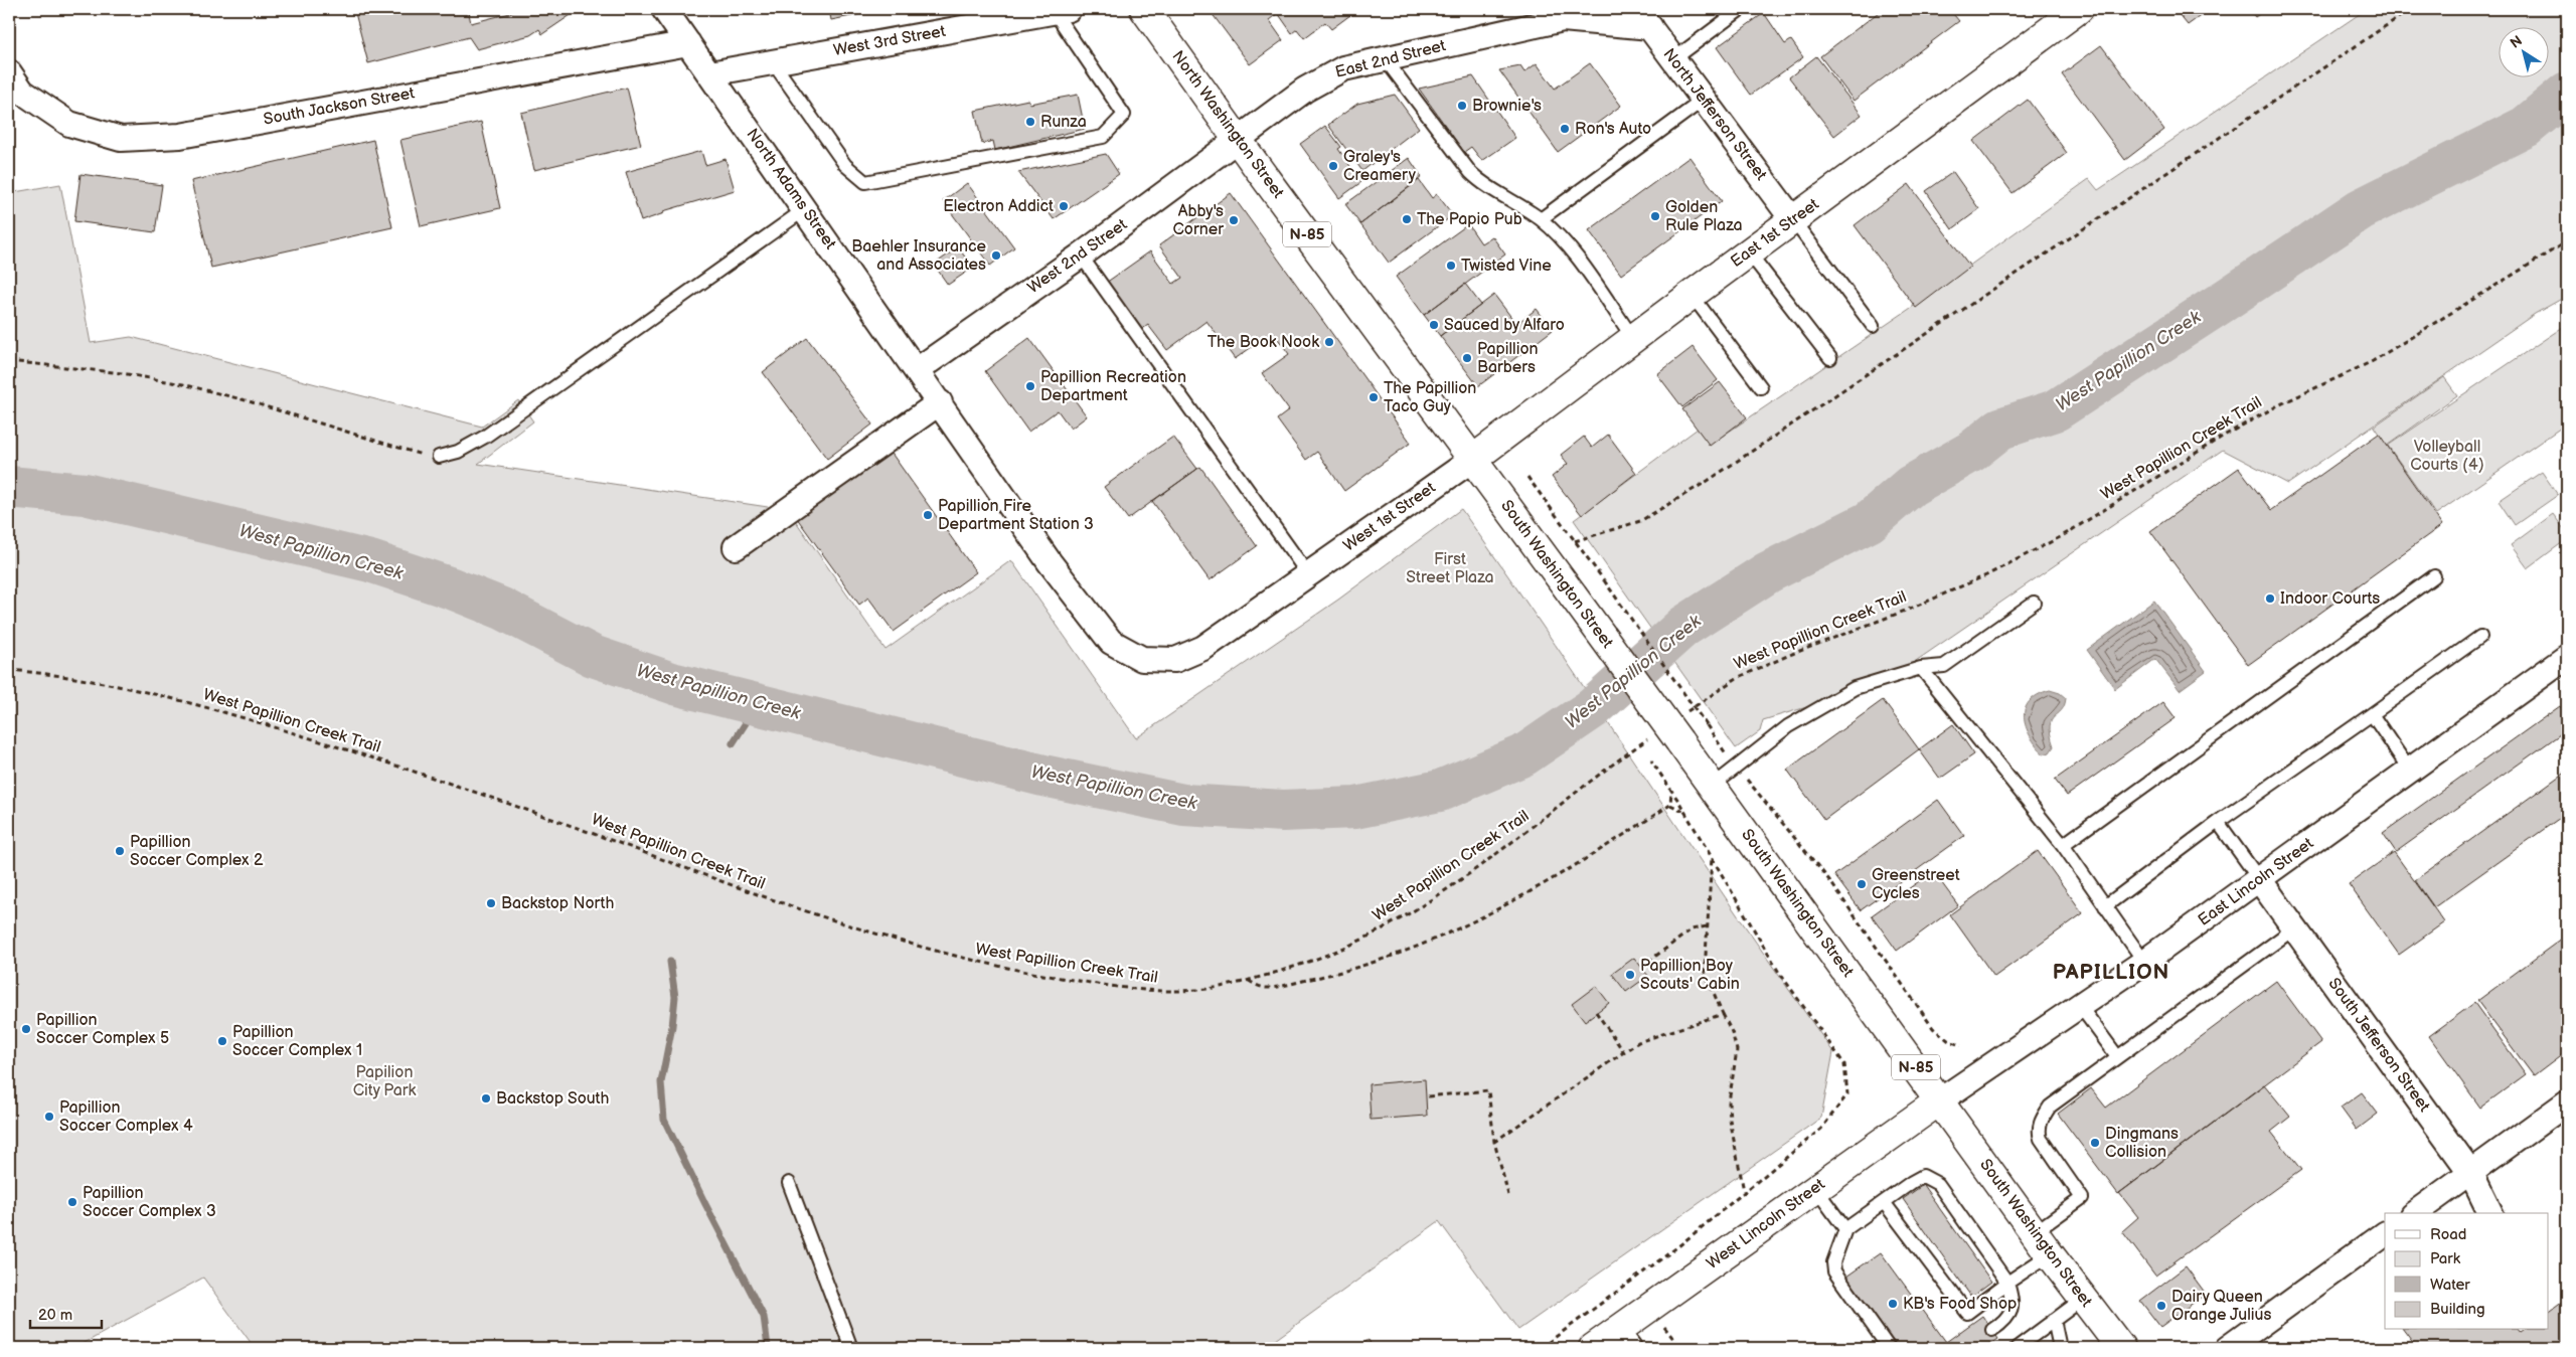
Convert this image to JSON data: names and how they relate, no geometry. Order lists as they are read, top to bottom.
{
  "streets": {
    "main road": [
      "North Washington Street",
      "East 1st Street",
      "N-85",
      "South Washington Street",
      "West Lincoln Street"
    ],
    "street": [
      "West 3rd Street",
      "East 2nd Street",
      "South Jackson Street",
      "North Jefferson Street",
      "North Adams Street",
      "West 2nd Street",
      "West 1st Street",
      "East Lincoln Street",
      "South Jefferson Street"
    ],
    "path": ["West Papillion Creek Trail"]
  },
  "crossings": [
    ["West 3rd Street", "North Adams Street"],
    ["East 2nd Street", "North Jefferson Street"],
    ["East 2nd Street", "North Washington Street"],
    ["East 2nd Street", "West 2nd Street"],
    ["South Jackson Street", "North Adams Street"],
    ["North Jefferson Street", "East 1st Street"],
    ["North Washington Street", "East 1st Street"],
    ["North Washington Street", "West 2nd Street"],
    ["North Washington Street", "West 1st Street"],
    ["North Washington Street", "South Washington Street"],
    ["North Adams Street", "West 2nd Street"],
    ["East 1st Street", "West 1st Street"],
    ["East 1st Street", "South Washington Street"],
    ["West Papillion Creek Trail", "South Washington Street"],
    ["West 1st Street", "South Washington Street"],
    ["South Washington Street", "East Lincoln Street"],
    ["South Washington Street", "West Lincoln Street"],
    ["East Lincoln Street", "South Jefferson Street"],
    ["East Lincoln Street", "West Lincoln Street"]
  ],
  "districts": ["PAPILLION"],
  "water": ["West Papillion Creek"],
  "parks": ["Volleyball Courts (4)", "First Street Plaza", "Papilion City Park"],
  "places": [
    "Brownie's",
    "Runza",
    "Ron's Auto",
    "Graley's Creamery",
    "Electron Addict",
    "Golden Rule Plaza",
    "The Papio Pub",
    "Abby's Corner",
    "Baehler Insurance and Associates",
    "Twisted Vine",
    "Sauced by Alfaro",
    "The Book Nook",
    "Papillion Barbers",
    "Papillion Recreation Department",
    "The Papillion Taco Guy",
    "Papillion Fire Department Station 3",
    "Indoor Courts",
    "Papillion Soccer Complex 2",
    "Greenstreet Cycles",
    "Backstop North",
    "Papillion Boy Scouts' Cabin",
    "Papillion Soccer Complex 5",
    "Papillion Soccer Complex 1",
    "Backstop South",
    "Papillion Soccer Complex 4",
    "Dingmans Collision",
    "Papillion Soccer Complex 3",
    "KB's Food Shop",
    "Dairy Queen Orange Julius"
  ],
  "legend": [
    "Road",
    "Park",
    "Water",
    "Building"
  ],
  "scale_bar": "20 m",
  "north": "top left"
}
